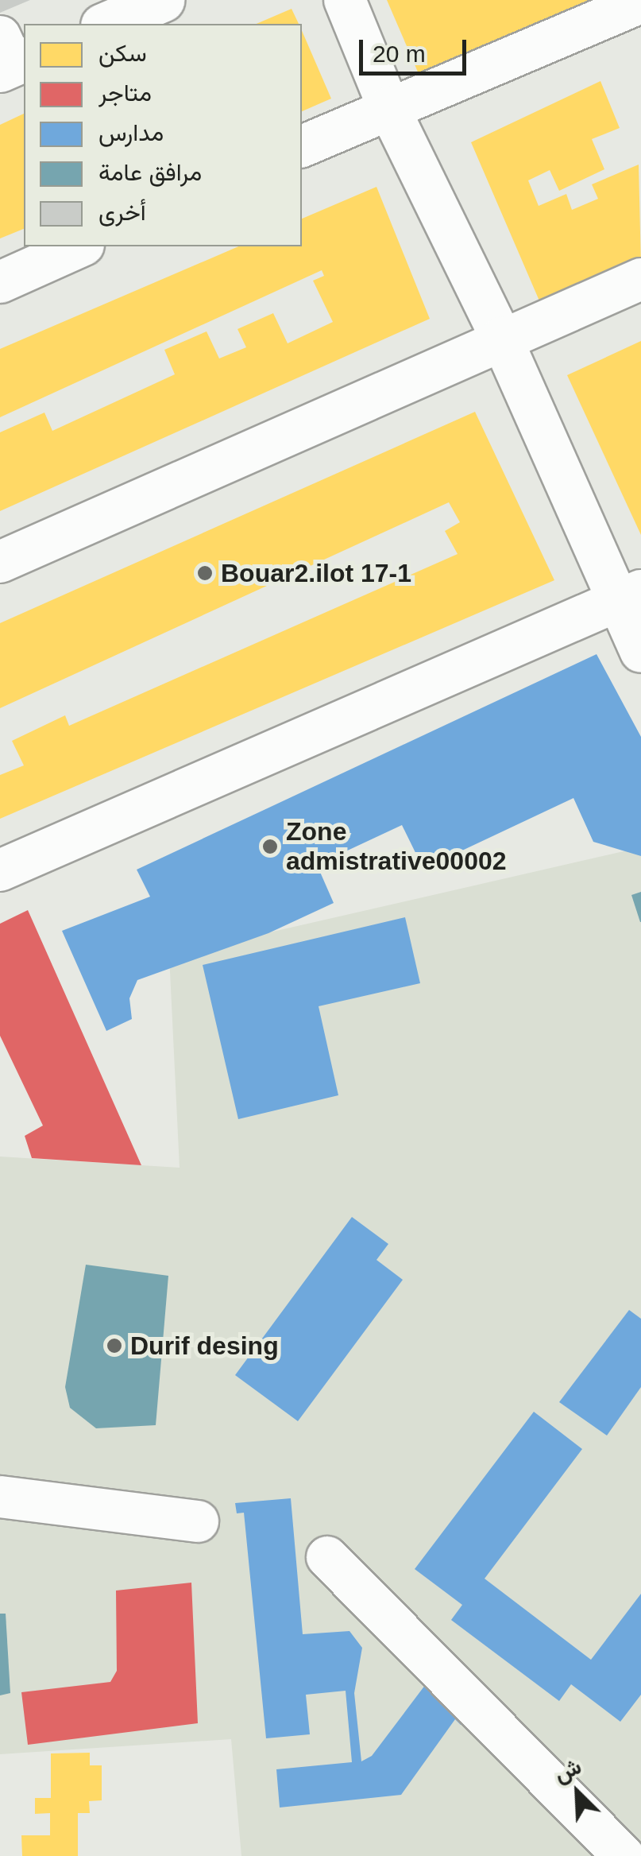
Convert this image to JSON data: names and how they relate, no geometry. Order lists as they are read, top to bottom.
{
  "places": ["Bouar2.ilot 17-1", "Zone admistrative00002", "Durif desing"],
  "legend": [
    "سكن",
    "متاجر",
    "مدارس",
    "مرافق عامة",
    "أخرى"
  ],
  "scale_bar": "20 m",
  "north": "top left"
}
